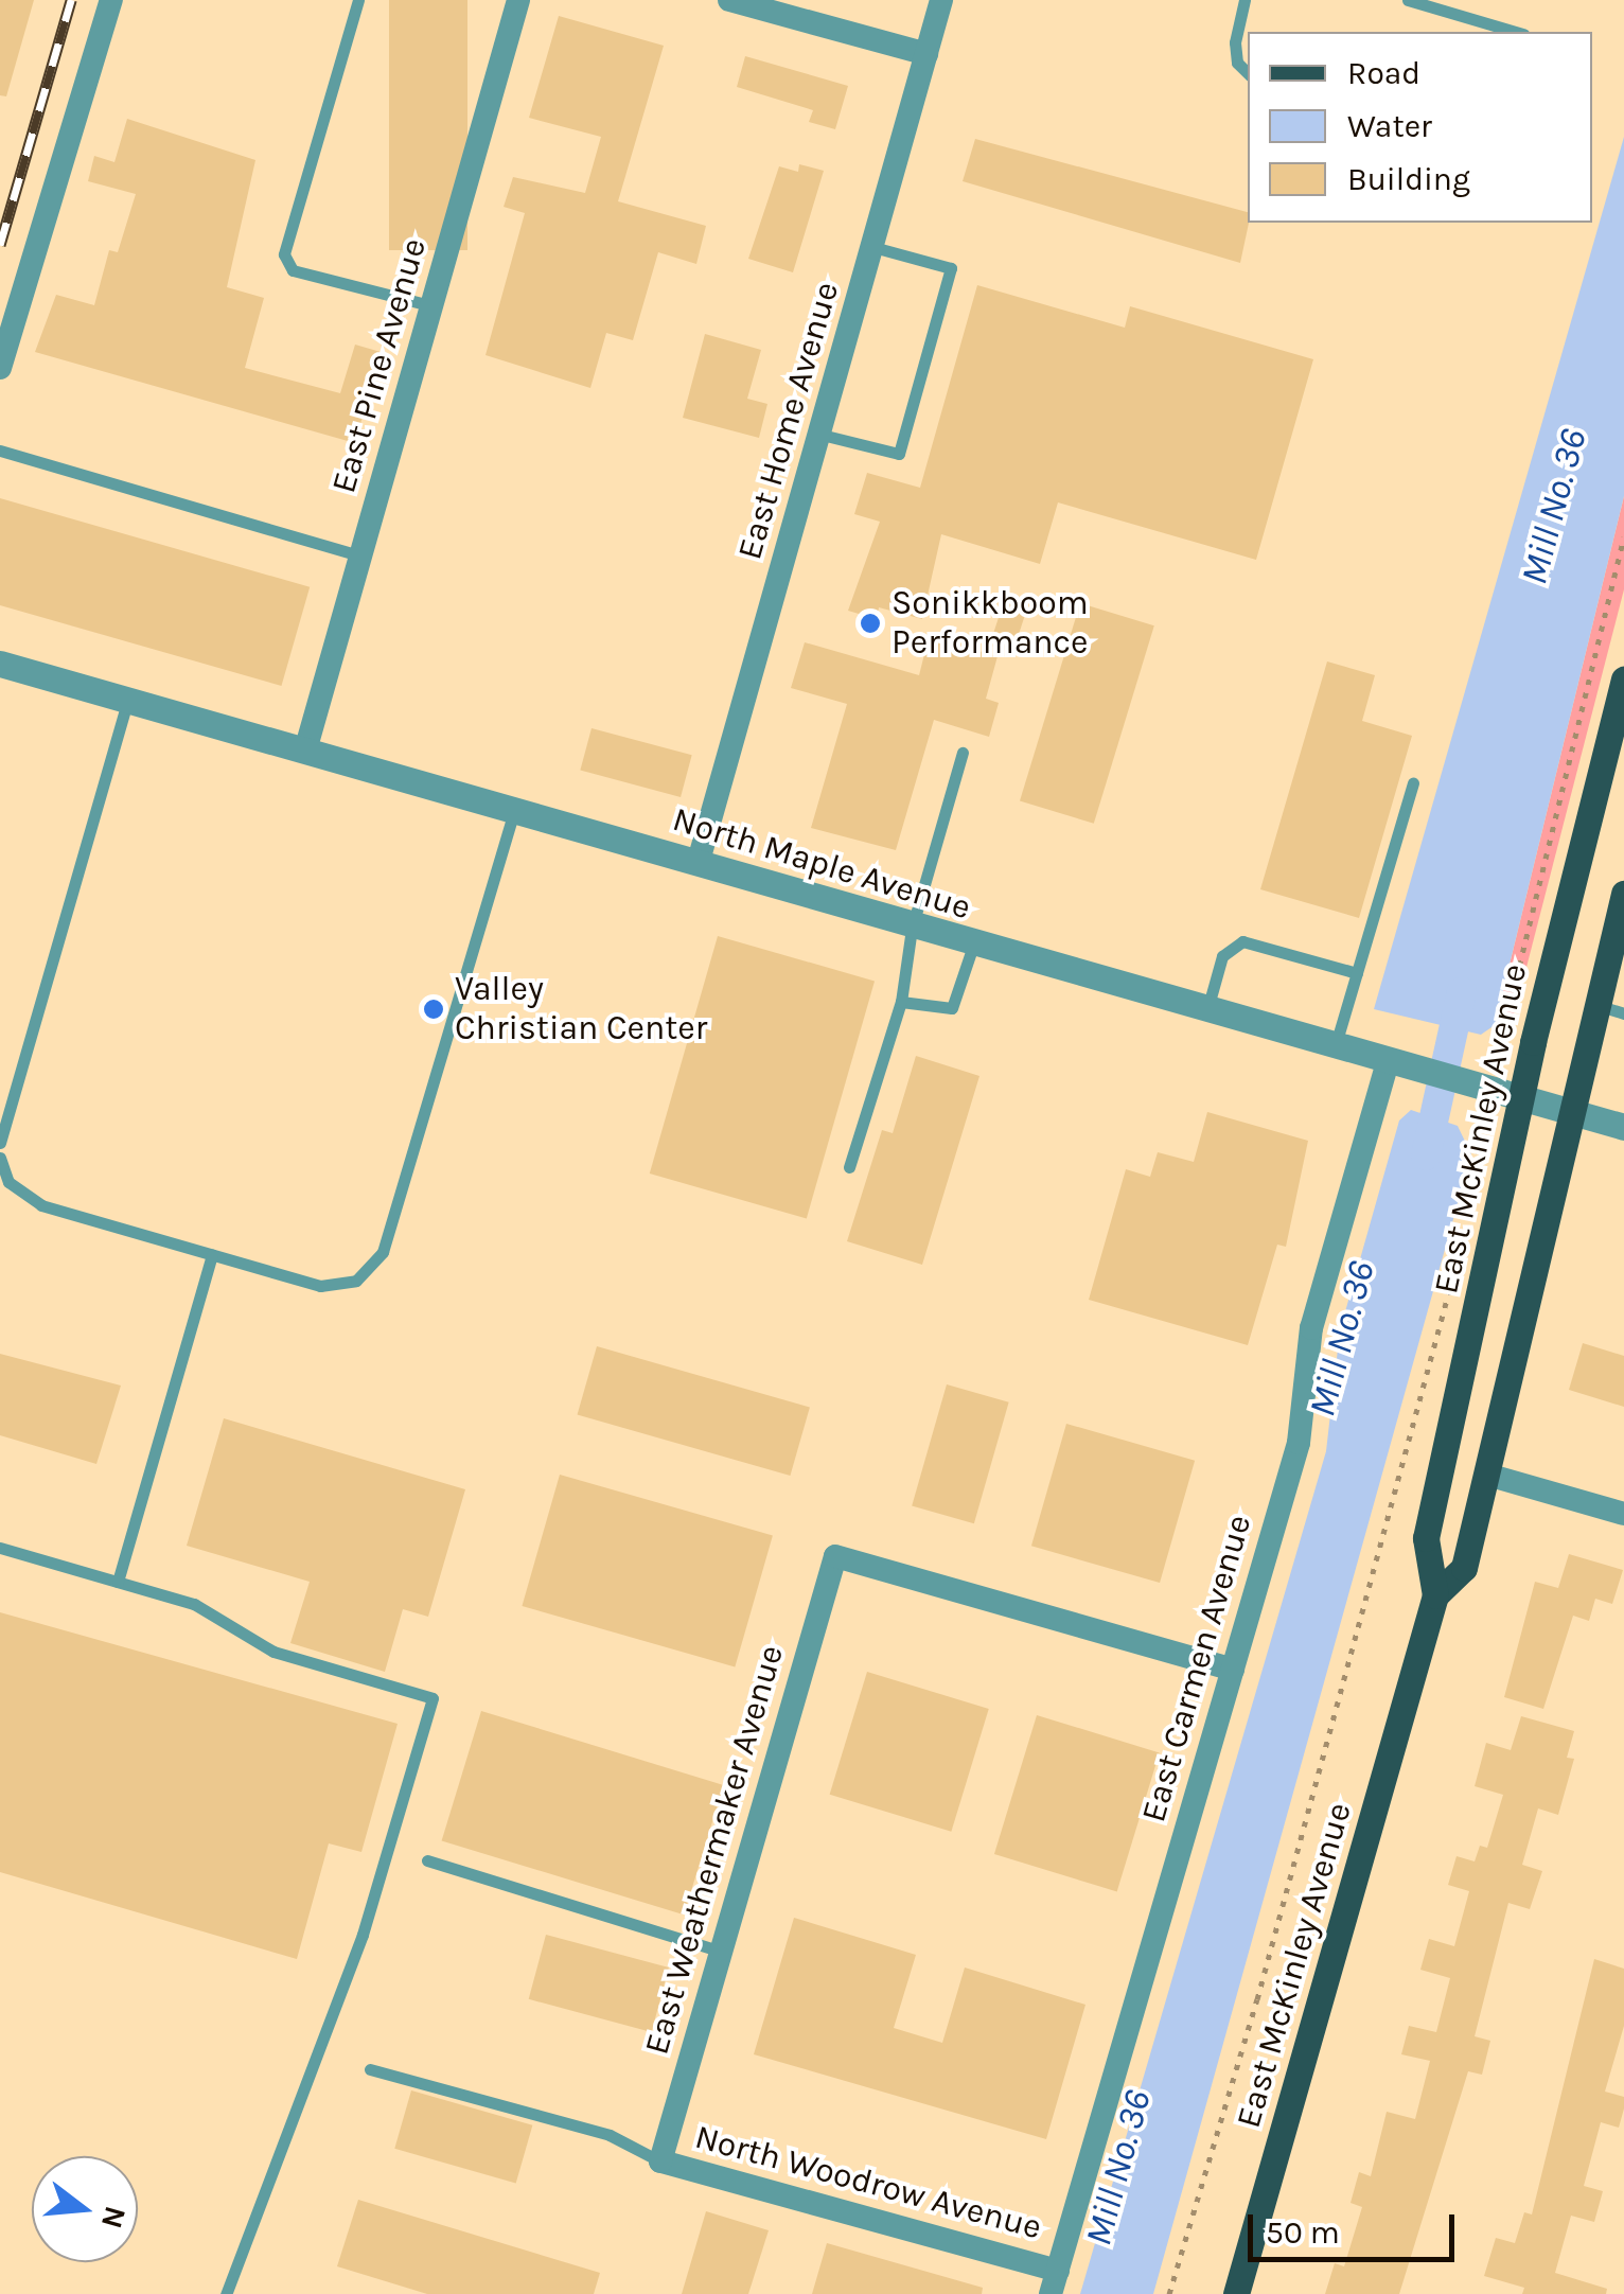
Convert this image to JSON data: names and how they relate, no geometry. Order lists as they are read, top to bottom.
{
  "streets": {
    "main road": ["East McKinley Avenue"],
    "street": [
      "East Pine Avenue",
      "East Home Avenue",
      "North Maple Avenue",
      "East Carmen Avenue",
      "East Weathermaker Avenue",
      "North Woodrow Avenue"
    ]
  },
  "crossings": [
    ["East Pine Avenue", "North Maple Avenue"],
    ["East Home Avenue", "North Maple Avenue"],
    ["North Maple Avenue", "East McKinley Avenue"],
    ["North Maple Avenue", "East Carmen Avenue"],
    ["East Carmen Avenue", "East Weathermaker Avenue"],
    ["East Carmen Avenue", "North Woodrow Avenue"],
    ["East Weathermaker Avenue", "North Woodrow Avenue"]
  ],
  "water": ["Mill No. 36"],
  "places": ["Sonikkboom Performance", "Valley Christian Center"],
  "legend": ["Road", "Water", "Building"],
  "scale_bar": "50 m",
  "north": "right"
}
